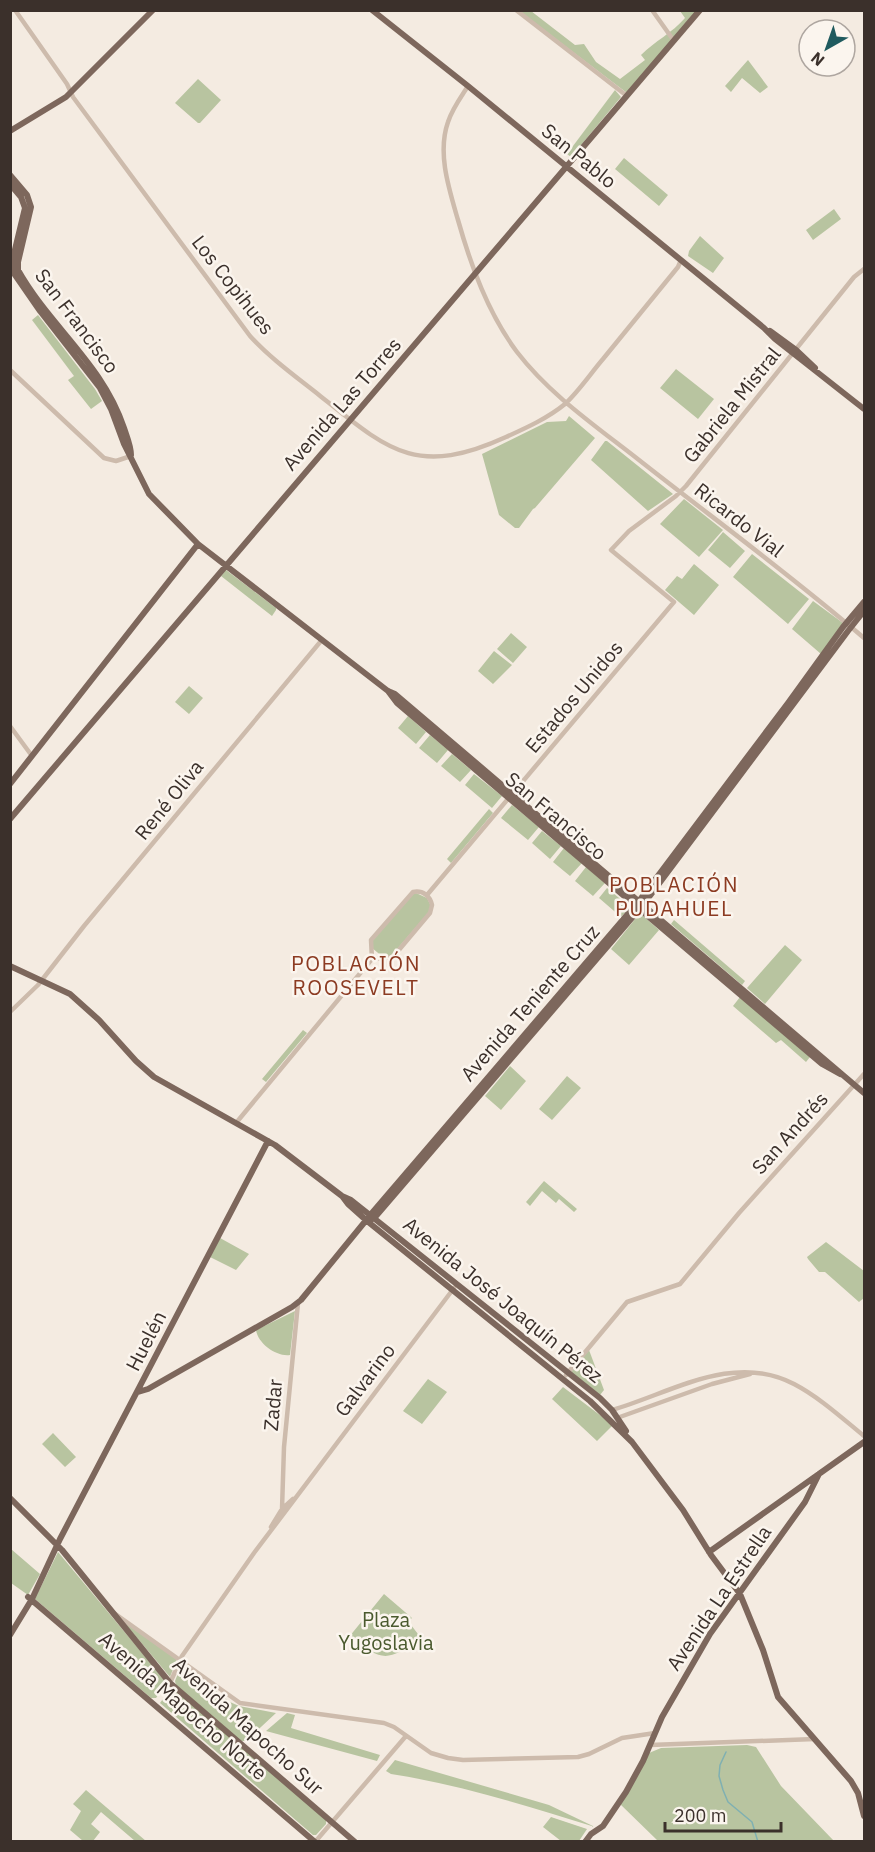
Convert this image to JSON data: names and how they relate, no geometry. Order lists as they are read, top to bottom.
{
  "streets": {
    "main road": [
      "San Pablo",
      "San Francisco",
      "Avenida Las Torres",
      "Avenida Teniente Cruz",
      "Avenida José Joaquín Pérez",
      "Huelén",
      "Avenida La Estrella",
      "Avenida Mapocho Norte",
      "Avenida Mapocho Sur"
    ],
    "street": [
      "Los Copihues",
      "Gabriela Mistral",
      "Ricardo Vial",
      "Estados Unidos",
      "René Oliva",
      "San Andrés",
      "Galvarino",
      "Zadar"
    ]
  },
  "crossings": [
    ["San Pablo", "Los Copihues"],
    ["San Pablo", "Avenida Las Torres"],
    ["San Pablo", "Gabriela Mistral"],
    ["San Pablo", "Ricardo Vial"],
    ["Los Copihues", "Avenida Las Torres"],
    ["Los Copihues", "Ricardo Vial"],
    ["San Francisco", "Avenida Las Torres"],
    ["San Francisco", "Estados Unidos"],
    ["San Francisco", "René Oliva"],
    ["San Francisco", "Avenida Teniente Cruz"],
    ["San Francisco", "San Andrés"],
    ["Avenida Las Torres", "Ricardo Vial"],
    ["Gabriela Mistral", "Ricardo Vial"],
    ["Gabriela Mistral", "Estados Unidos"],
    ["Ricardo Vial", "Avenida Teniente Cruz"],
    ["René Oliva", "Avenida José Joaquín Pérez"],
    ["Avenida Teniente Cruz", "Avenida José Joaquín Pérez"],
    ["Avenida Teniente Cruz", "Huelén"],
    ["Avenida Teniente Cruz", "Zadar"],
    ["San Andrés", "Avenida José Joaquín Pérez"],
    ["Avenida José Joaquín Pérez", "Huelén"],
    ["Avenida José Joaquín Pérez", "Galvarino"],
    ["Avenida José Joaquín Pérez", "Avenida La Estrella"],
    ["Huelén", "Avenida Mapocho Norte"],
    ["Huelén", "Avenida Mapocho Sur"],
    ["Galvarino", "Zadar"],
    ["Galvarino", "Avenida Mapocho Sur"]
  ],
  "districts": ["POBLACIÓN PUDAHUEL", "POBLACIÓN ROOSEVELT"],
  "parks": ["Plaza Yugoslavia"],
  "scale_bar": "200 m",
  "north": "bottom left"
}
